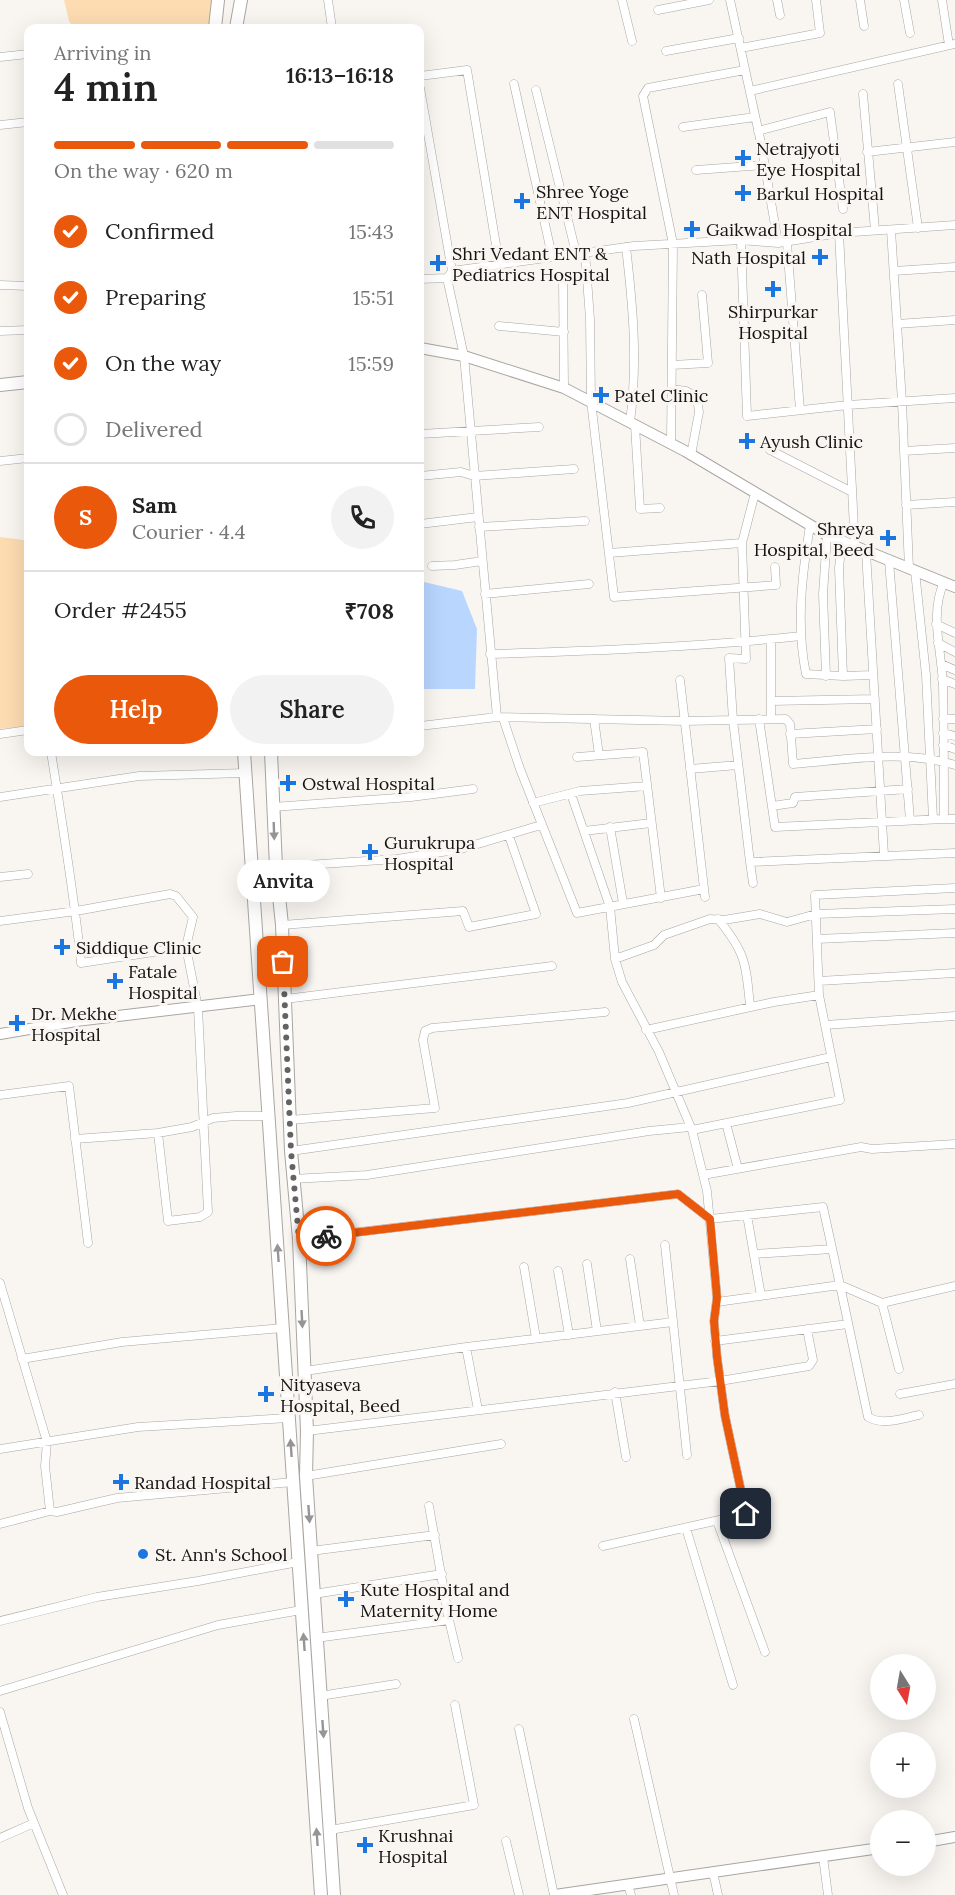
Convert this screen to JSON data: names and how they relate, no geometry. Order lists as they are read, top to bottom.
{
  "places": {
    "health": [
      "Netrajyoti Eye Hospital",
      "Barkul Hospital",
      "Shree Yoge ENT Hospital",
      "Gaikwad Hospital",
      "Nath Hospital",
      "Shri Vedant ENT & Pediatrics Hospital",
      "Shirpurkar Hospital",
      "Patel Clinic",
      "Ayush Clinic",
      "Shreya Hospital, Beed",
      "Ostwal Hospital",
      "Gurukrupa Hospital",
      "Siddique Clinic",
      "Fatale Hospital",
      "Dr. Mekhe Hospital",
      "Nityaseva Hospital, Beed",
      "Randad Hospital",
      "Kute Hospital and Maternity Home",
      "Krushnai Hospital"
    ],
    "other": ["Anvita", "St. Ann's School"]
  },
  "north": "bottom",
  "page": {
    "heading": ["4 min", "Arriving in", "16:13–16:18"],
    "panel": [
      "Sam",
      "Courier · 4.4",
      "Order #2455",
      "₹708"
    ],
    "bar": "On the way · 620 m",
    "list": [
      ["Confirmed", "15:43"],
      ["Preparing", "15:51"],
      ["On the way", "15:59"],
      "Delivered"
    ],
    "round": "S",
    "buttons": ["Help", "Share"],
    "bubble": "Anvita",
    "map_buttons": ["+", "−"]
  }
}
